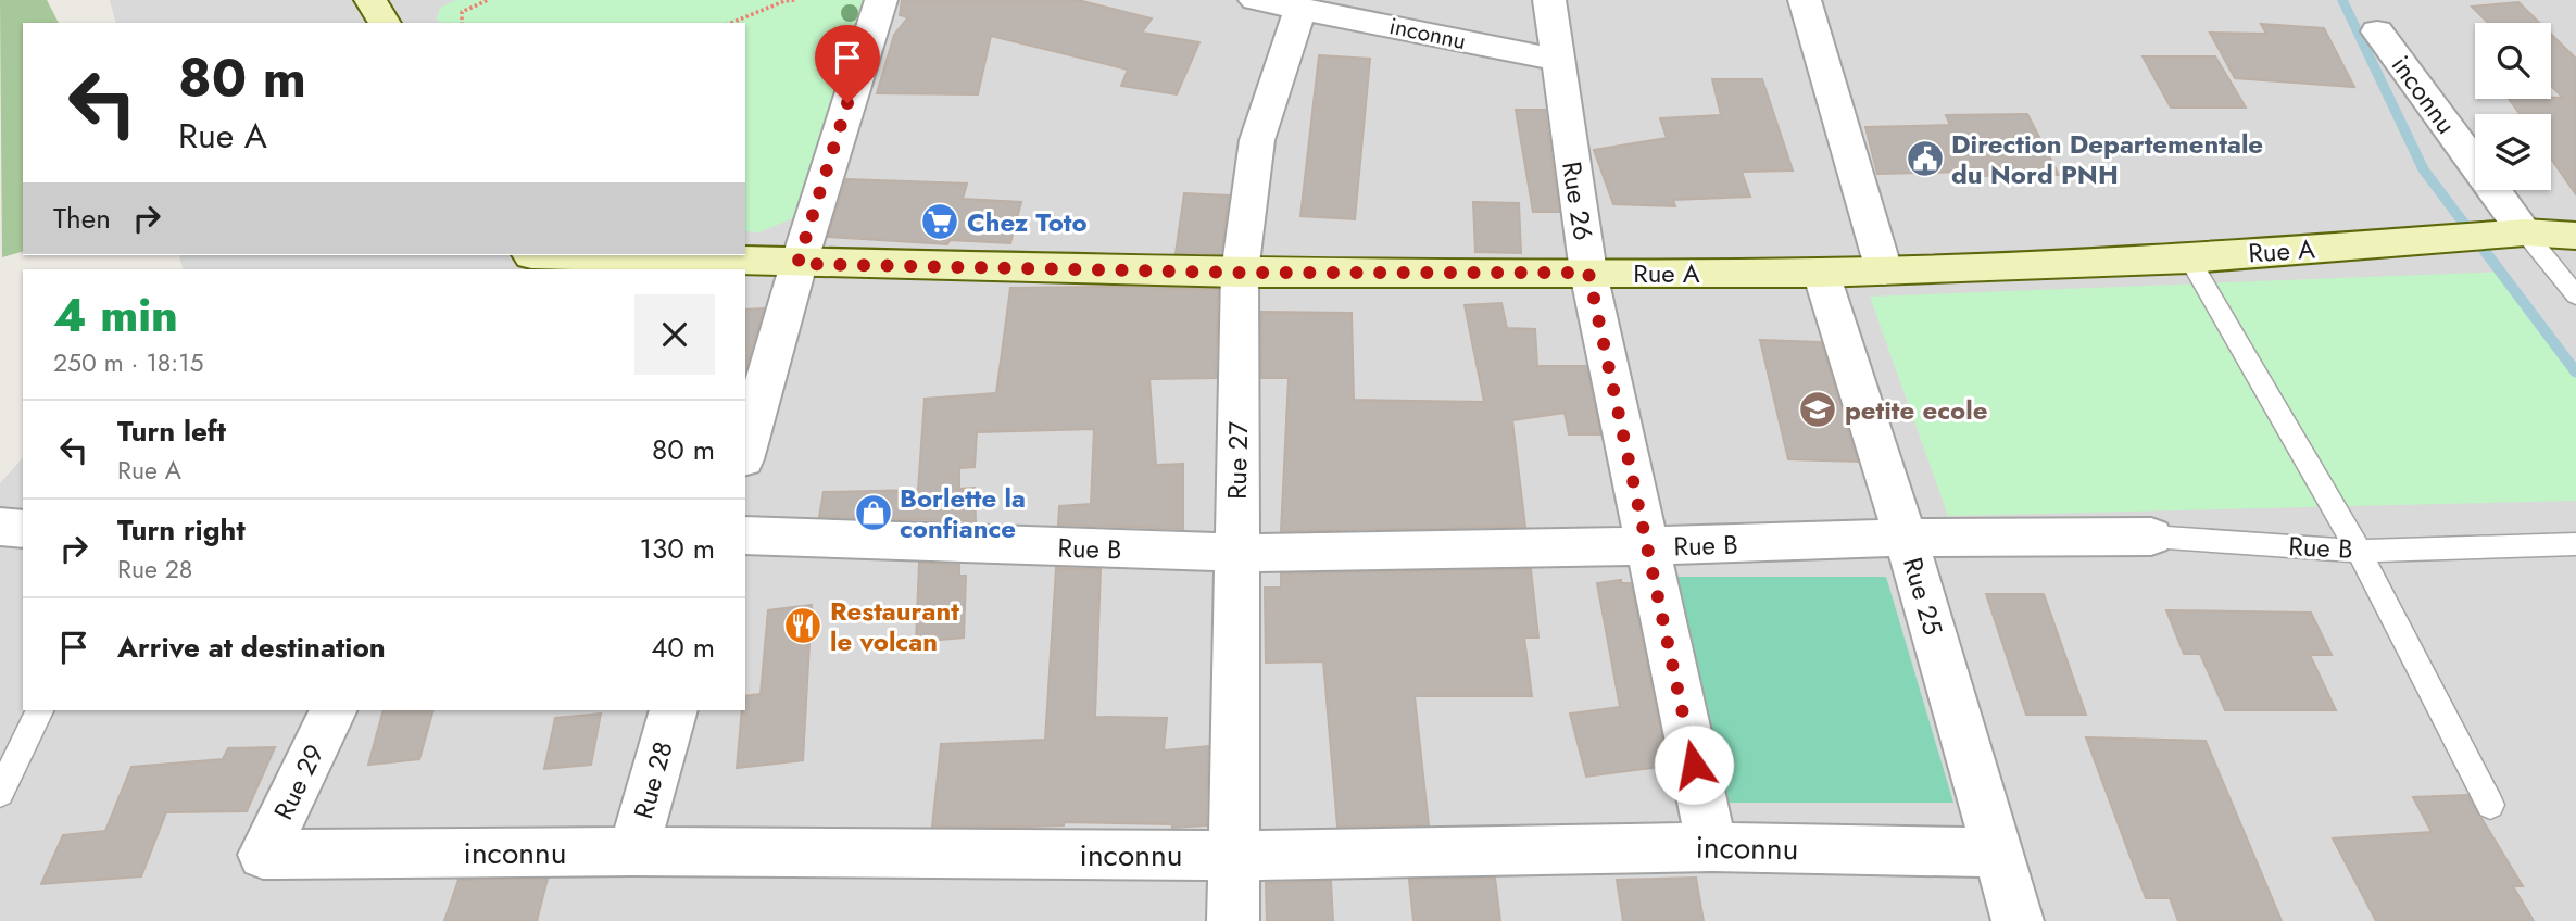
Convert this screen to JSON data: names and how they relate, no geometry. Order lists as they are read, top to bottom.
{
  "streets": {
    "street": [
      "inconnu",
      "Rue 26",
      "Rue A",
      "Rue 27",
      "Rue B",
      "Rue 25",
      "Rue 28",
      "Rue 29"
    ]
  },
  "crossings": [
    ["inconnu", "Rue 26"],
    ["inconnu", "Rue A"],
    ["inconnu", "Rue 27"],
    ["inconnu", "Rue 25"],
    ["inconnu", "Rue 28"],
    ["inconnu", "Rue 29"],
    ["Rue 26", "Rue A"],
    ["Rue 26", "Rue B"],
    ["Rue A", "Rue 27"],
    ["Rue A", "Rue 25"],
    ["Rue 27", "Rue B"],
    ["Rue B", "Rue 25"]
  ],
  "places": {
    "public building": ["Direction Departementale du Nord PNH"],
    "supermarket": ["Chez Toto"],
    "school or university": ["petite ecole"],
    "shop": ["Borlette la confiance"],
    "restaurant": ["Restaurant le volcan"]
  },
  "page": {
    "turn": ["80 m", "Rue A"],
    "then": "Then",
    "heading": ["4 min", "250 m · 18:15"],
    "list": [
      {
        "name": "Turn left",
        "note": "Rue A",
        "value": "80 m"
      },
      {
        "name": "Turn right",
        "note": "Rue 28",
        "value": "130 m"
      },
      {
        "name": "Arrive at destination",
        "value": "40 m"
      }
    ]
  }
}
